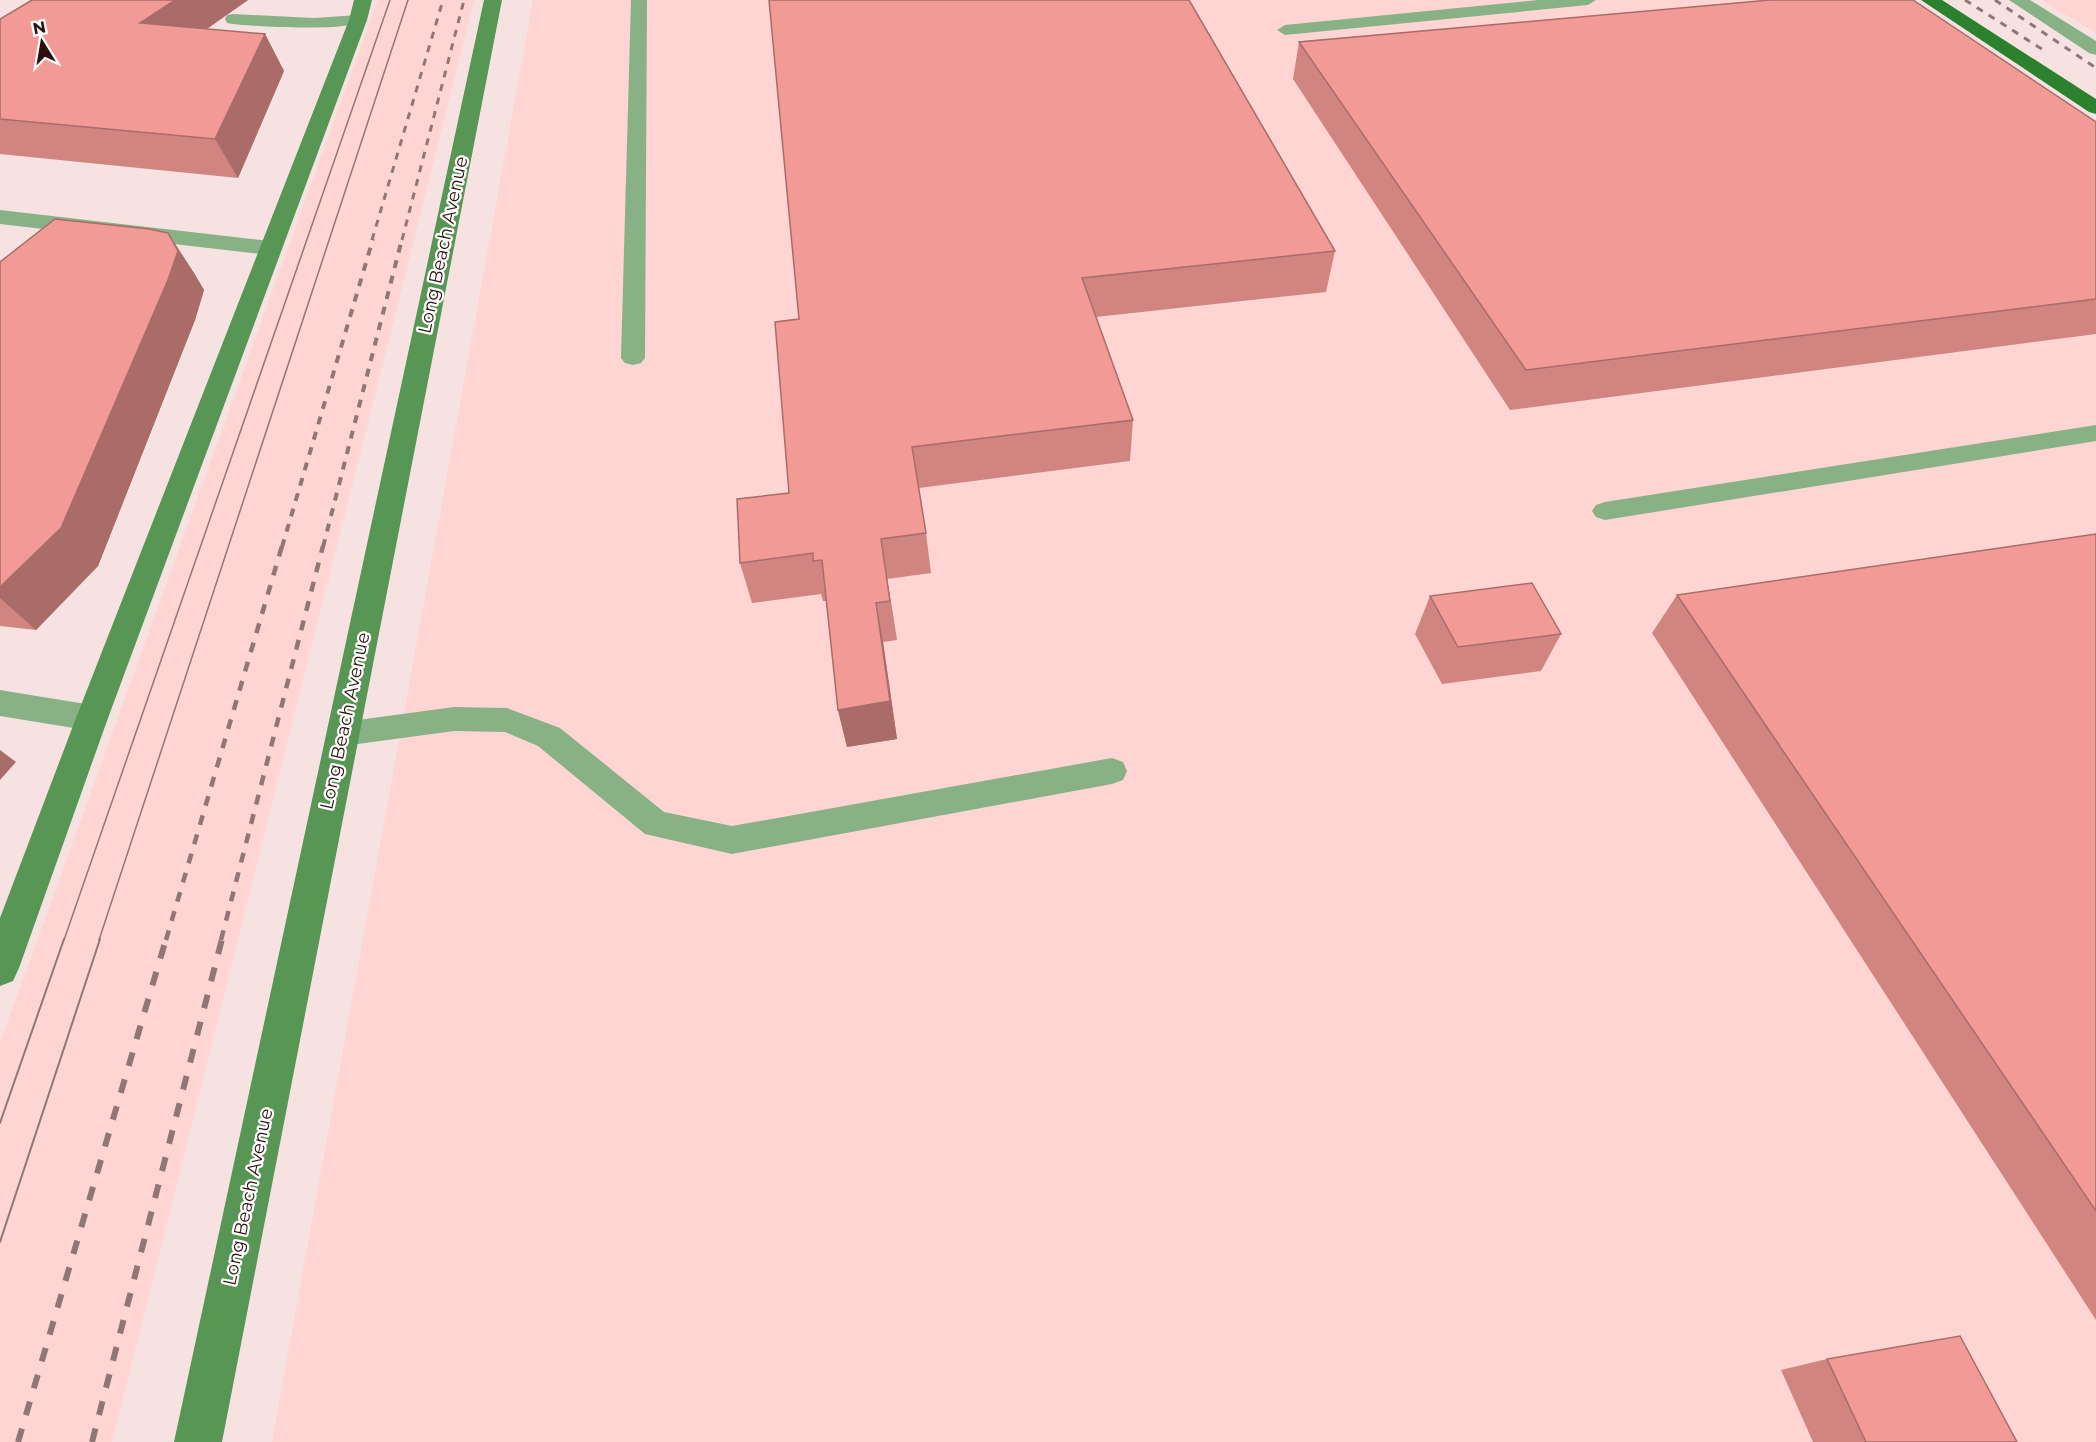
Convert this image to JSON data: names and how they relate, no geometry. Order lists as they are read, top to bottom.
{
  "streets": {
    "main road": ["Long Beach Avenue"]
  },
  "north": "top"
}
